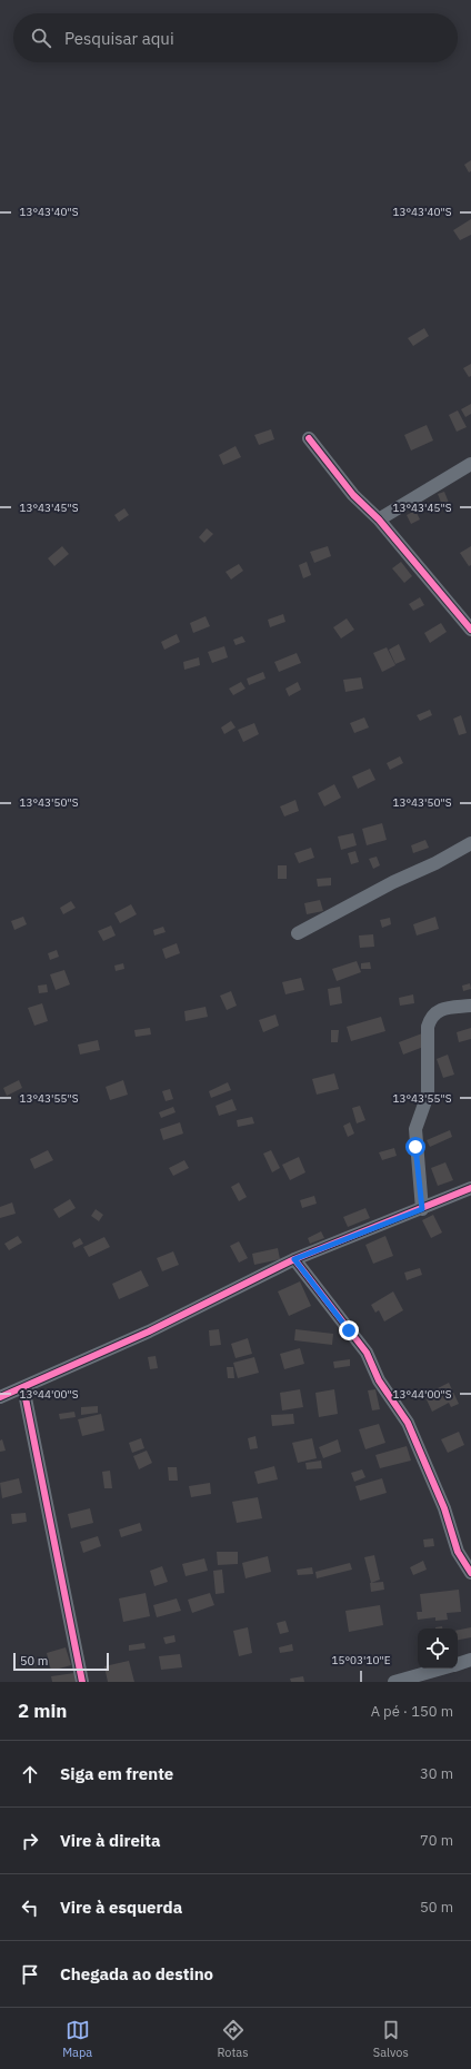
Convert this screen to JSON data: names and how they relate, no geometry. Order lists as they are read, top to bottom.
{
  "scale_bar": "50 m",
  "page": {
    "search": "Pesquisar aqui",
    "scale": "50 m",
    "heading": ["2 min", "A pé · 150 m"],
    "list": [
      ["Siga em frente", "30 m"],
      ["Vire à direita", "70 m"],
      ["Vire à esquerda", "50 m"],
      "Chegada ao destino"
    ],
    "nav": ["Mapa", "Rotas", "Salvos"]
  },
  "coordinates": [
    "13°43'40\"S",
    "13°43'45\"S",
    "13°43'50\"S",
    "13°43'55\"S",
    "13°44'00\"S",
    "15°03'10\"E"
  ]
}
